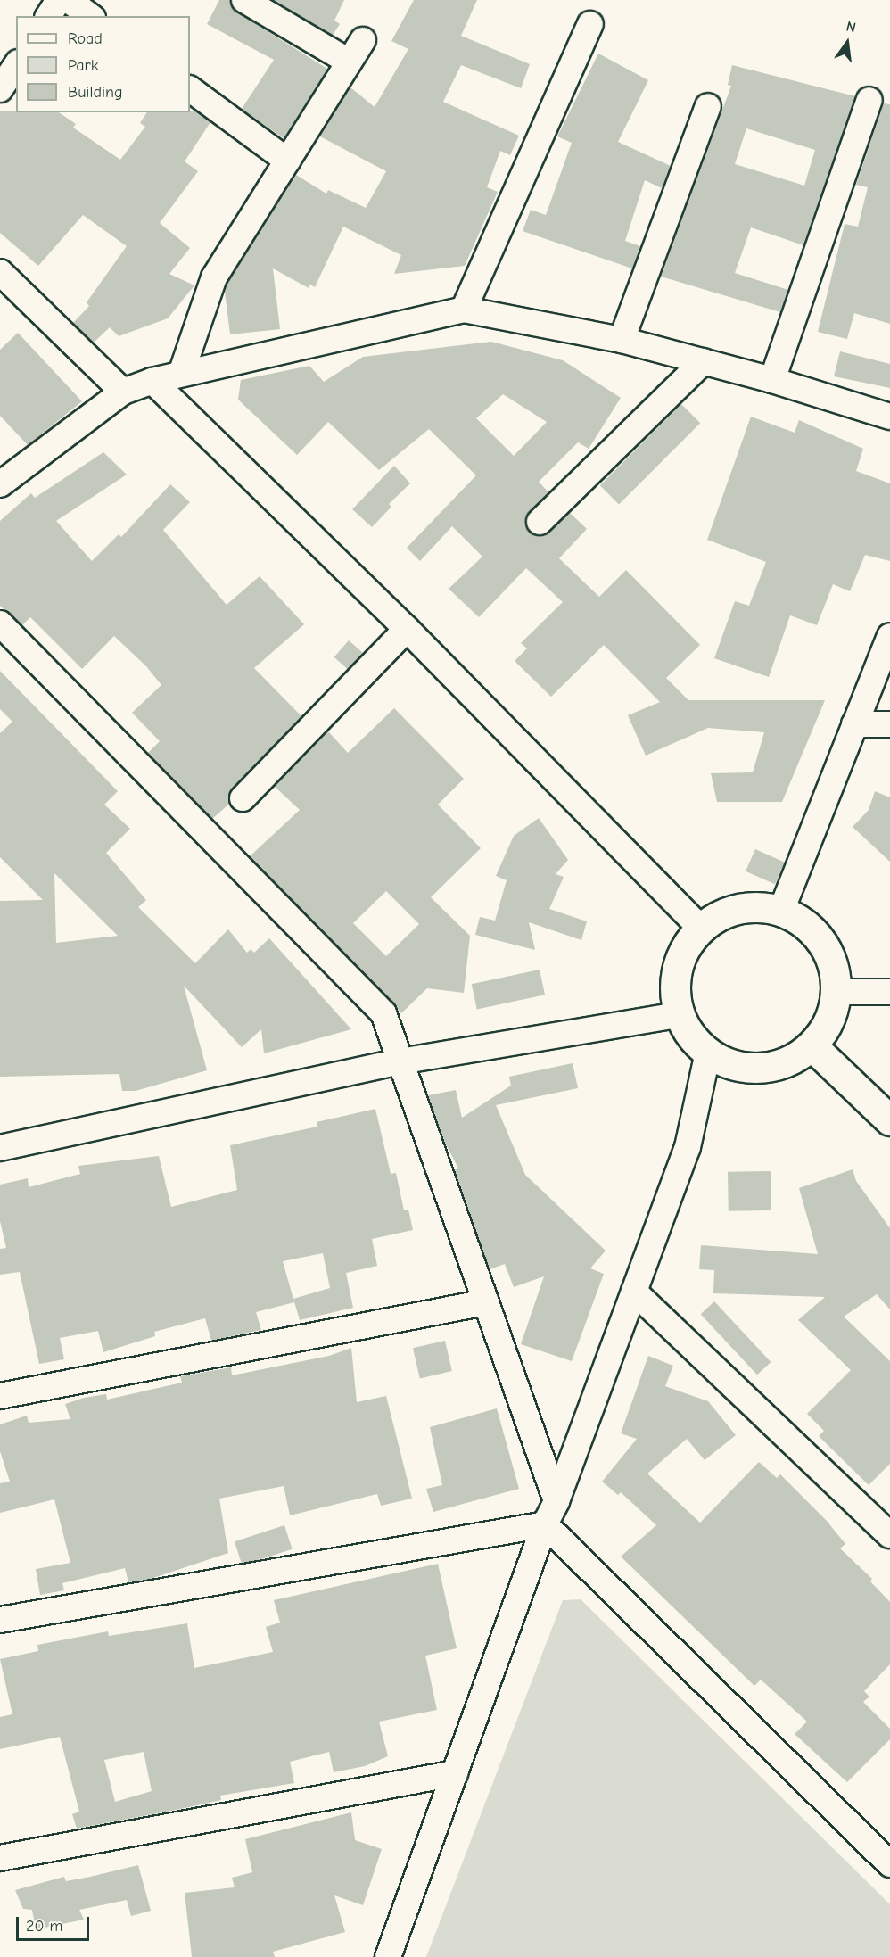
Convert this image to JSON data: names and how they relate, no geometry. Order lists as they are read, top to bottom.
{
  "legend": ["Road", "Park", "Building"],
  "scale_bar": "20 m",
  "north": "top"
}
